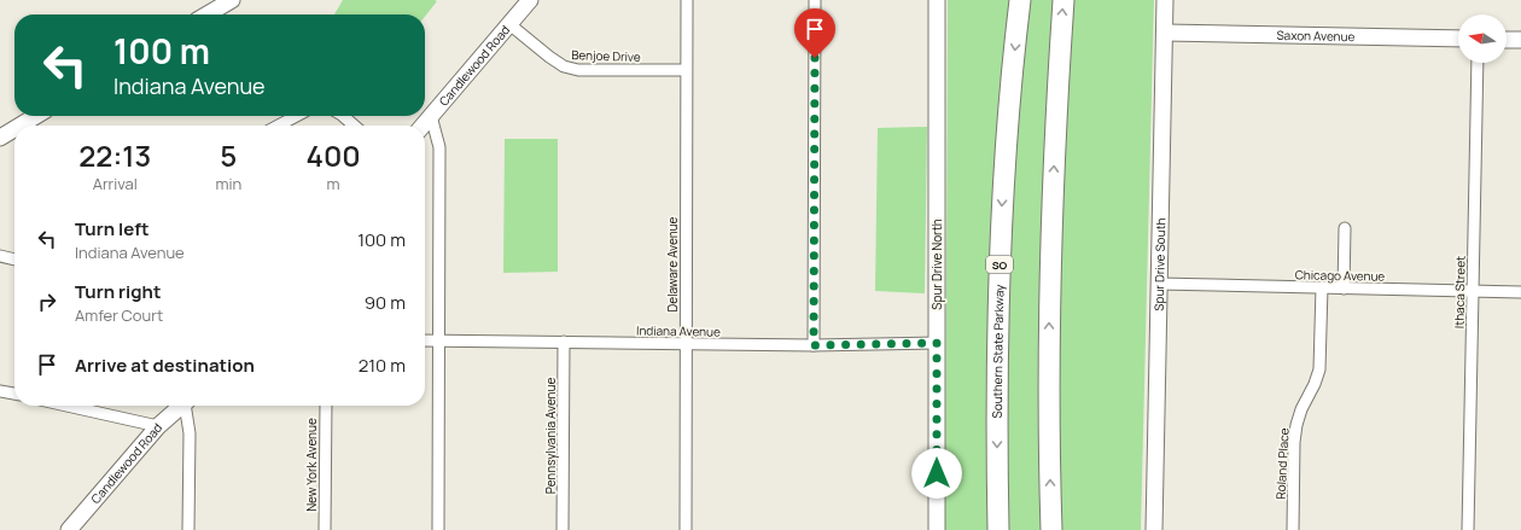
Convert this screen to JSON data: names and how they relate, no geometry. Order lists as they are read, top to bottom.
{
  "streets": {
    "highway": ["SO", "Southern State Parkway"],
    "street": [
      "Saxon Avenue",
      "Benjoe Drive",
      "Candlewood Road",
      "Delaware Avenue",
      "Spur Drive North",
      "Spur Drive South",
      "Chicago Avenue",
      "Ithaca Street",
      "Indiana Avenue",
      "Pennsylvania Avenue",
      "Roland Place",
      "New York Avenue"
    ]
  },
  "crossings": [
    ["Saxon Avenue", "Spur Drive South"],
    ["Benjoe Drive", "Candlewood Road"],
    ["Benjoe Drive", "Delaware Avenue"],
    ["Delaware Avenue", "Indiana Avenue"],
    ["Spur Drive North", "Indiana Avenue"],
    ["Spur Drive South", "Chicago Avenue"],
    ["Chicago Avenue", "Ithaca Street"],
    ["Chicago Avenue", "Roland Place"],
    ["Indiana Avenue", "Pennsylvania Avenue"]
  ],
  "north": "left",
  "page": {
    "turn": ["100 m", "Indiana Avenue"],
    "eta": [
      "22:13",
      "Arrival",
      "5",
      "min",
      "400",
      "m"
    ],
    "list": [
      {
        "name": "Turn left",
        "note": "Indiana Avenue",
        "value": "100 m"
      },
      {
        "name": "Turn right",
        "note": "Amfer Court",
        "value": "90 m"
      },
      {
        "name": "Arrive at destination",
        "value": "210 m"
      }
    ]
  }
}
